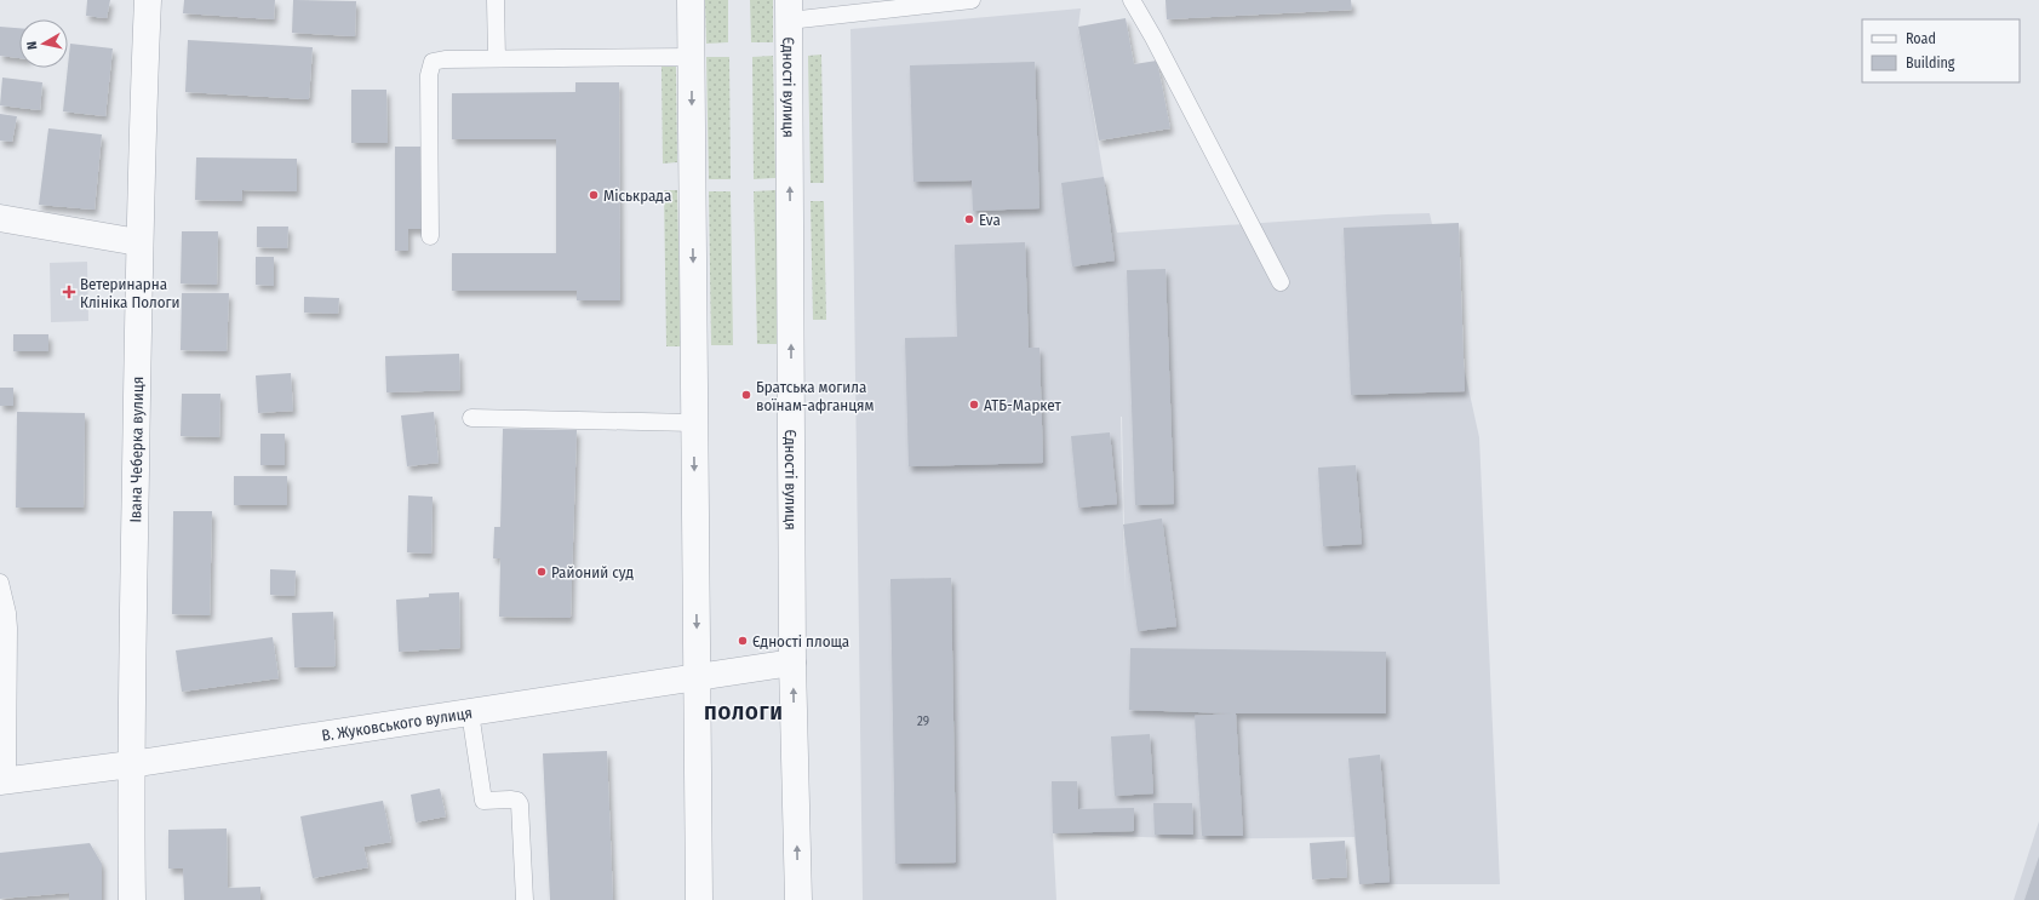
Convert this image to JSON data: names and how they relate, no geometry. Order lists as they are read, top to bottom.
{
  "streets": {
    "street": ["Єдності вулиця", "Івана Чеберка вулиця", "В. Жуковського вулиця"]
  },
  "crossings": [
    ["Єдності вулиця", "В. Жуковського вулиця"],
    ["Івана Чеберка вулиця", "В. Жуковського вулиця"]
  ],
  "districts": ["ПОЛОГИ"],
  "places": {
    "other": [
      "Міськрада",
      "Eva",
      "Братська могила воїнам-афганцям",
      "АТБ-Маркет",
      "Районий суд",
      "Єдності площа"
    ],
    "health": ["Ветеринарна Клініка Пологи"]
  },
  "house_numbers": ["29"],
  "legend": ["Road", "Building"],
  "north": "left"
}
